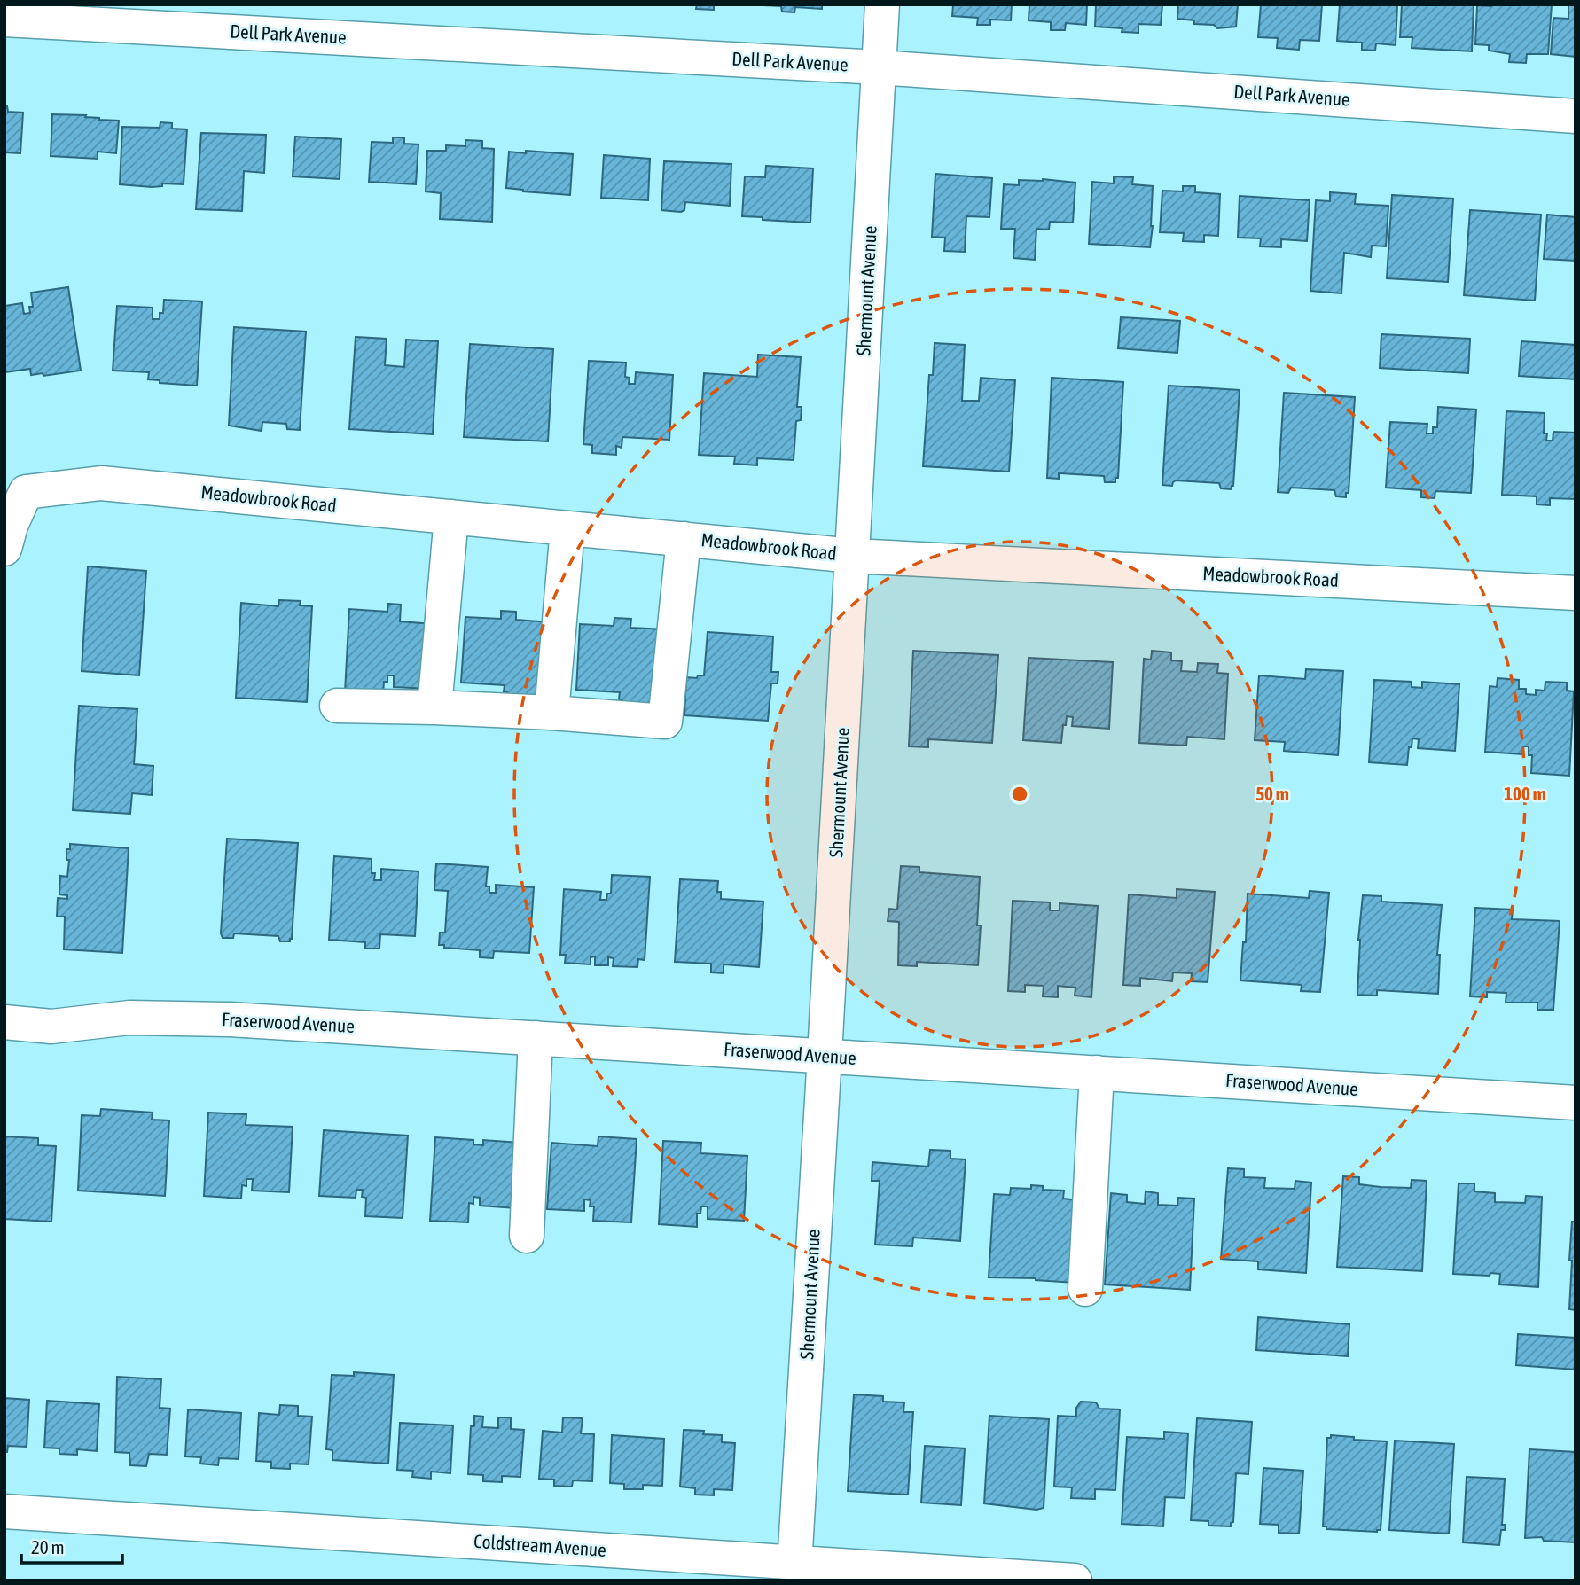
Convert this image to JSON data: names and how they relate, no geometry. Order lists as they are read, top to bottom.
{
  "streets": {
    "street": [
      "Dell Park Avenue",
      "Shermount Avenue",
      "Meadowbrook Road",
      "Fraserwood Avenue",
      "Coldstream Avenue"
    ]
  },
  "crossings": [
    ["Dell Park Avenue", "Shermount Avenue"],
    ["Shermount Avenue", "Meadowbrook Road"],
    ["Shermount Avenue", "Fraserwood Avenue"],
    ["Shermount Avenue", "Coldstream Avenue"]
  ],
  "scale_bar": "20 m",
  "rings": ["50 m", "100 m"]
}
